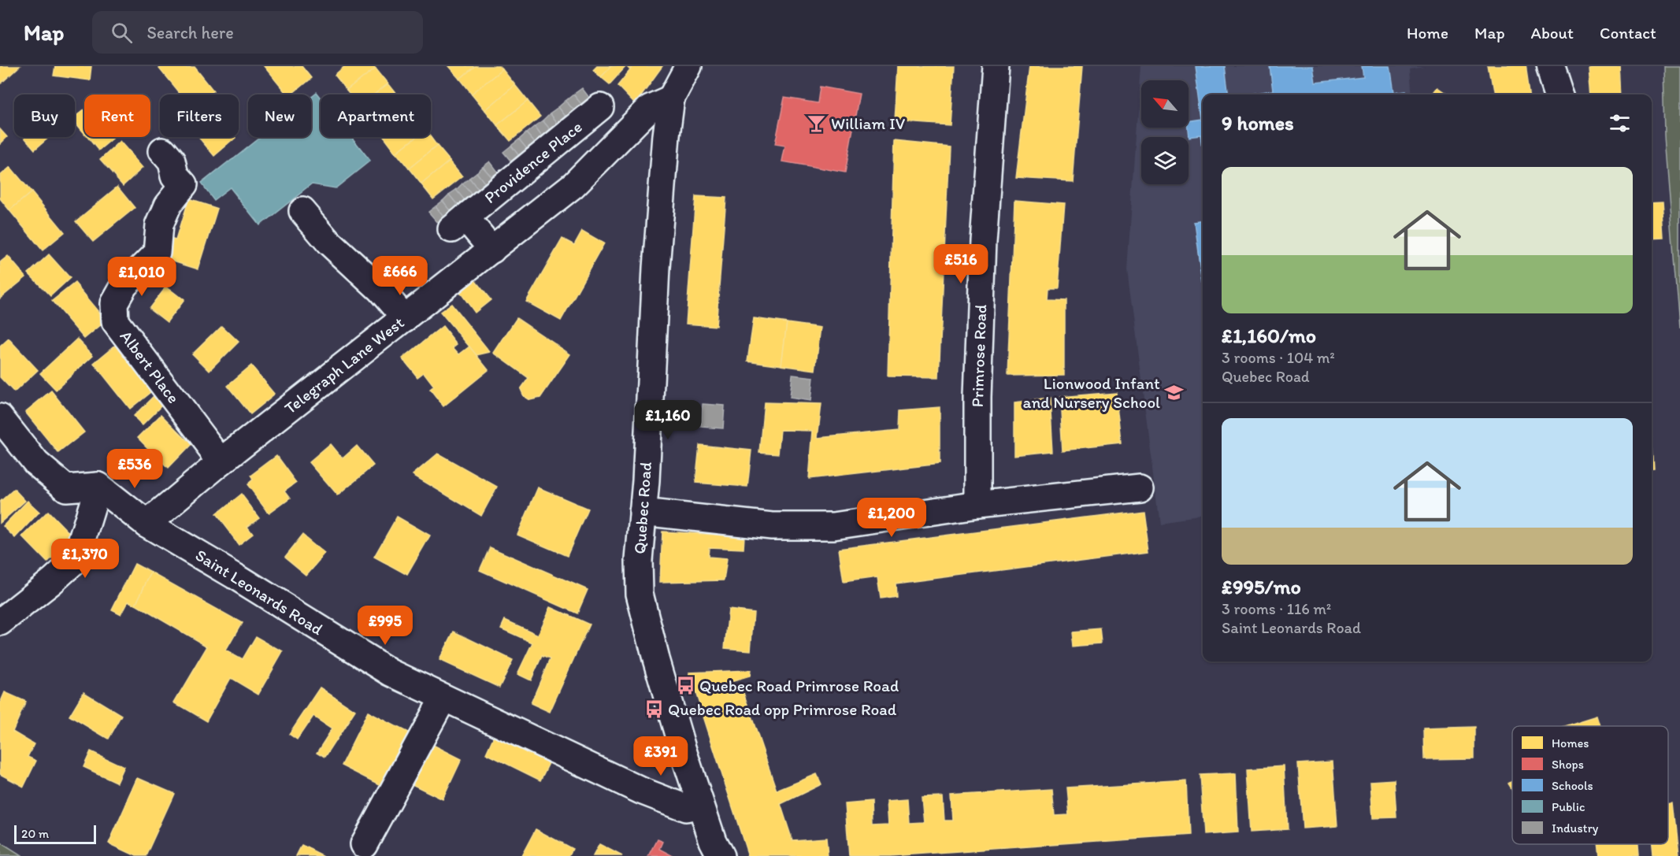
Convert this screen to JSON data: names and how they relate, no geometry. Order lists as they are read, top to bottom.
{
  "streets": {
    "street": [
      "Providence Place",
      "Primrose Road",
      "Telegraph Lane West",
      "Albert Place",
      "Quebec Road",
      "Saint Leonards Road"
    ]
  },
  "crossings": [
    ["Providence Place", "Telegraph Lane West"],
    ["Telegraph Lane West", "Albert Place"],
    ["Telegraph Lane West", "Quebec Road"],
    ["Telegraph Lane West", "Saint Leonards Road"],
    ["Quebec Road", "Saint Leonards Road"]
  ],
  "places": {
    "bar": ["William IV"],
    "school or university": ["Lionwood Infant and Nursery School"],
    "bus stop": ["Quebec Road Primrose Road", "Quebec Road opp Primrose Road"]
  },
  "legend": [
    "Homes",
    "Shops",
    "Schools",
    "Public",
    "Industry"
  ],
  "scale_bar": "20 m",
  "north": "top left",
  "page": {
    "header": "Map",
    "search": "Search here",
    "nav": [
      "Home",
      "Map",
      "About",
      "Contact"
    ],
    "chip": [
      "Buy",
      "Rent",
      "Filters",
      "New",
      "Apartment"
    ],
    "heading": "9 homes",
    "list": [
      {
        "name": "£1,160/mo",
        "note": "3 rooms · 104 m² · Quebec Road"
      },
      {
        "name": "£995/mo",
        "note": "3 rooms · 116 m² · Saint Leonards Road"
      }
    ],
    "price": [
      "£516",
      "£666",
      "£1,010",
      "£1,160",
      "£536",
      "£1,200",
      "£1,370",
      "£995",
      "£391"
    ],
    "scale": "20 m"
  }
}
